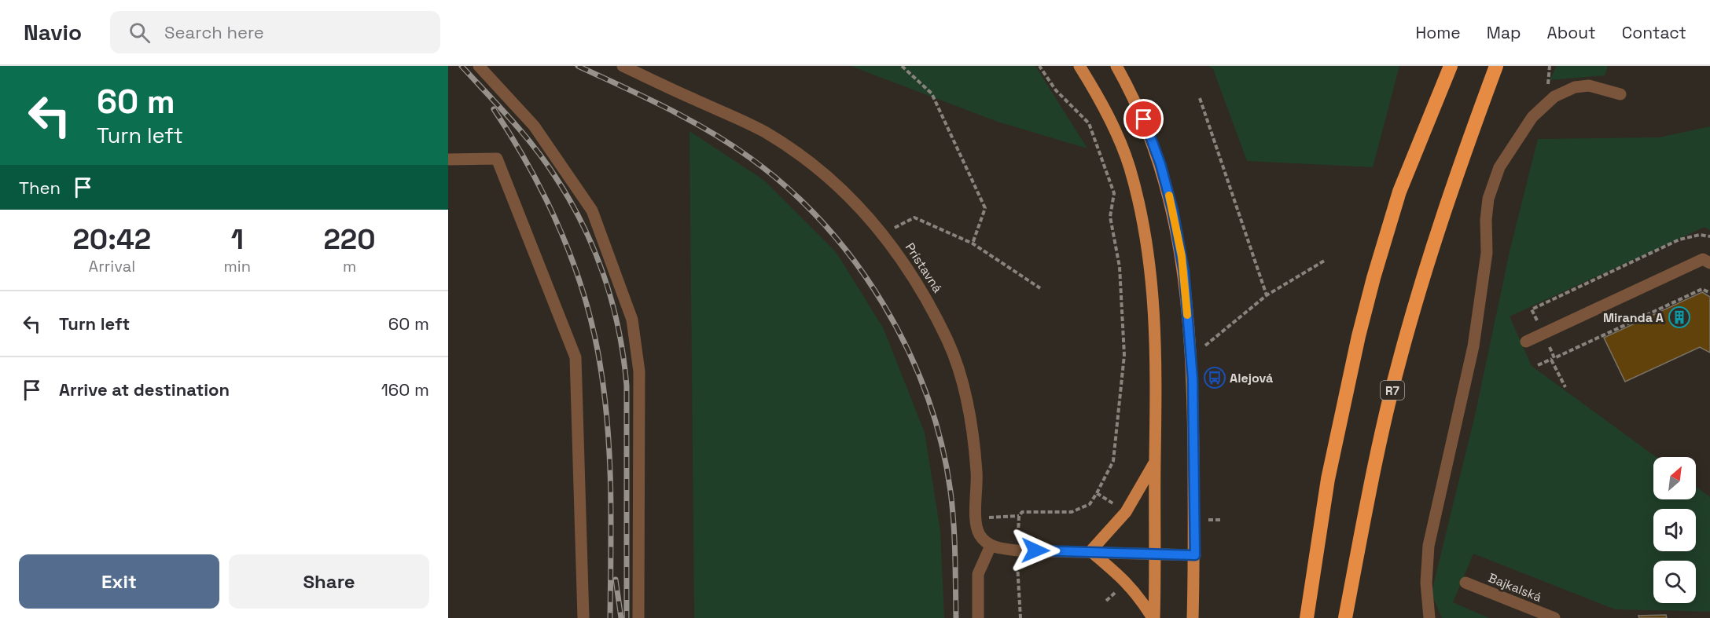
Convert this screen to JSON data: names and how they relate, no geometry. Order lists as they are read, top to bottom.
{
  "streets": {
    "highway": ["R7"],
    "street": ["Prístavná", "Bajkalská"]
  },
  "places": {
    "building": ["Miranda A"],
    "bus stop": ["Alejová"]
  },
  "north": "top right",
  "page": {
    "header": "Navio",
    "search": "Search here",
    "nav": [
      "Home",
      "Map",
      "About",
      "Contact"
    ],
    "turn": ["60 m", "Turn left"],
    "then": "Then",
    "eta": [
      "20:42",
      "Arrival",
      "1",
      "min",
      "220",
      "m"
    ],
    "list": [
      {
        "name": "Turn left",
        "value": "60 m"
      },
      {
        "name": "Arrive at destination",
        "value": "160 m"
      }
    ],
    "buttons": ["Exit", "Share"]
  }
}
